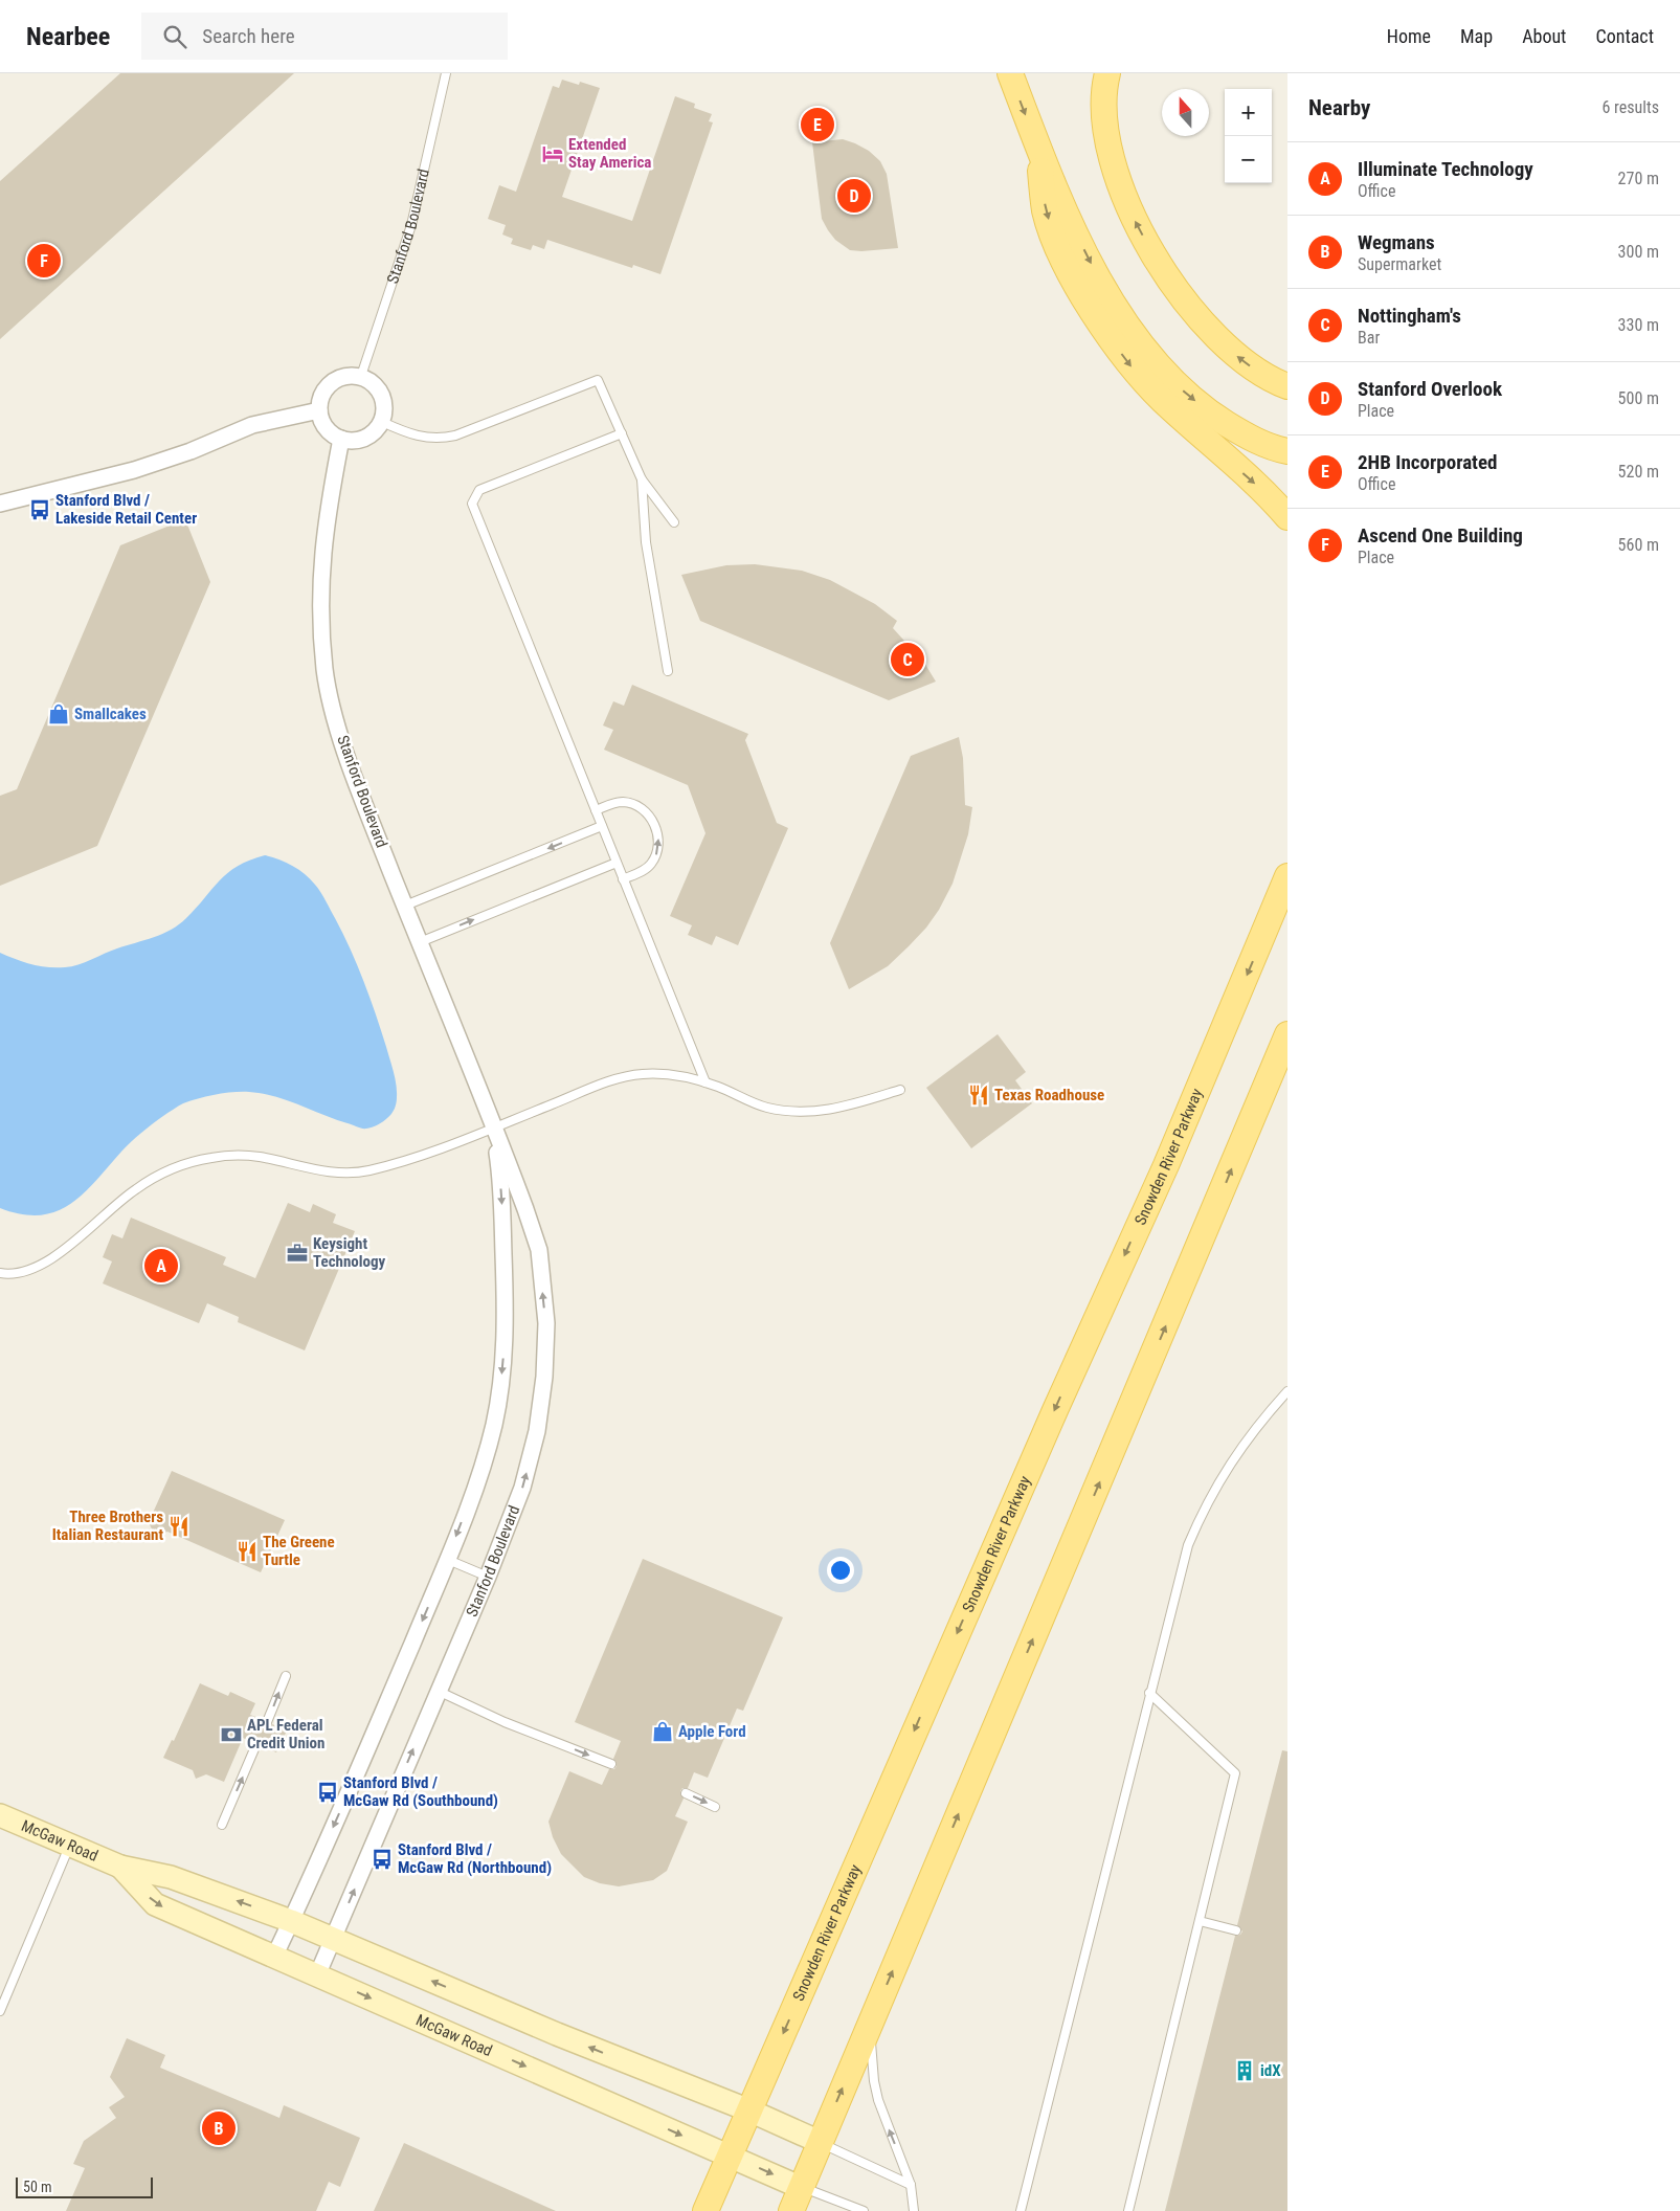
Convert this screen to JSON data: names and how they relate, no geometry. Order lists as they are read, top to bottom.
{
  "streets": {
    "main road": ["Snowden River Parkway"],
    "street": ["Stanford Boulevard", "McGaw Road"]
  },
  "crossings": [
    ["Stanford Boulevard", "McGaw Road"],
    ["Snowden River Parkway", "McGaw Road"]
  ],
  "places": {
    "hotel": ["Extended Stay America"],
    "bus stop": ["Stanford Blvd / Lakeside Retail Center", "Stanford Blvd / McGaw Rd (Southbound)", "Stanford Blvd / McGaw Rd (Northbound)"],
    "shop": ["Smallcakes", "Apple Ford"],
    "restaurant": ["Texas Roadhouse", "Three Brothers Italian Restaurant", "The Greene Turtle"],
    "office": ["Keysight Technology"],
    "bank": ["APL Federal Credit Union"],
    "building": ["idX"]
  },
  "scale_bar": "50 m",
  "north": "top",
  "page": {
    "header": "Nearbee",
    "search": "Search here",
    "nav": [
      "Home",
      "Map",
      "About",
      "Contact"
    ],
    "heading": ["Nearby", "6 results"],
    "map_buttons": ["+", "−"],
    "pins": [
      "E",
      "D",
      "F",
      "C",
      "A",
      "B"
    ],
    "list": [
      {
        "mark": "A",
        "name": "Illuminate Technology",
        "note": "Office",
        "value": "270 m"
      },
      {
        "mark": "B",
        "name": "Wegmans",
        "note": "Supermarket",
        "value": "300 m"
      },
      {
        "mark": "C",
        "name": "Nottingham's",
        "note": "Bar",
        "value": "330 m"
      },
      {
        "mark": "D",
        "name": "Stanford Overlook",
        "note": "Place",
        "value": "500 m"
      },
      {
        "mark": "E",
        "name": "2HB Incorporated",
        "note": "Office",
        "value": "520 m"
      },
      {
        "mark": "F",
        "name": "Ascend One Building",
        "note": "Place",
        "value": "560 m"
      }
    ],
    "scale": "50 m"
  }
}
